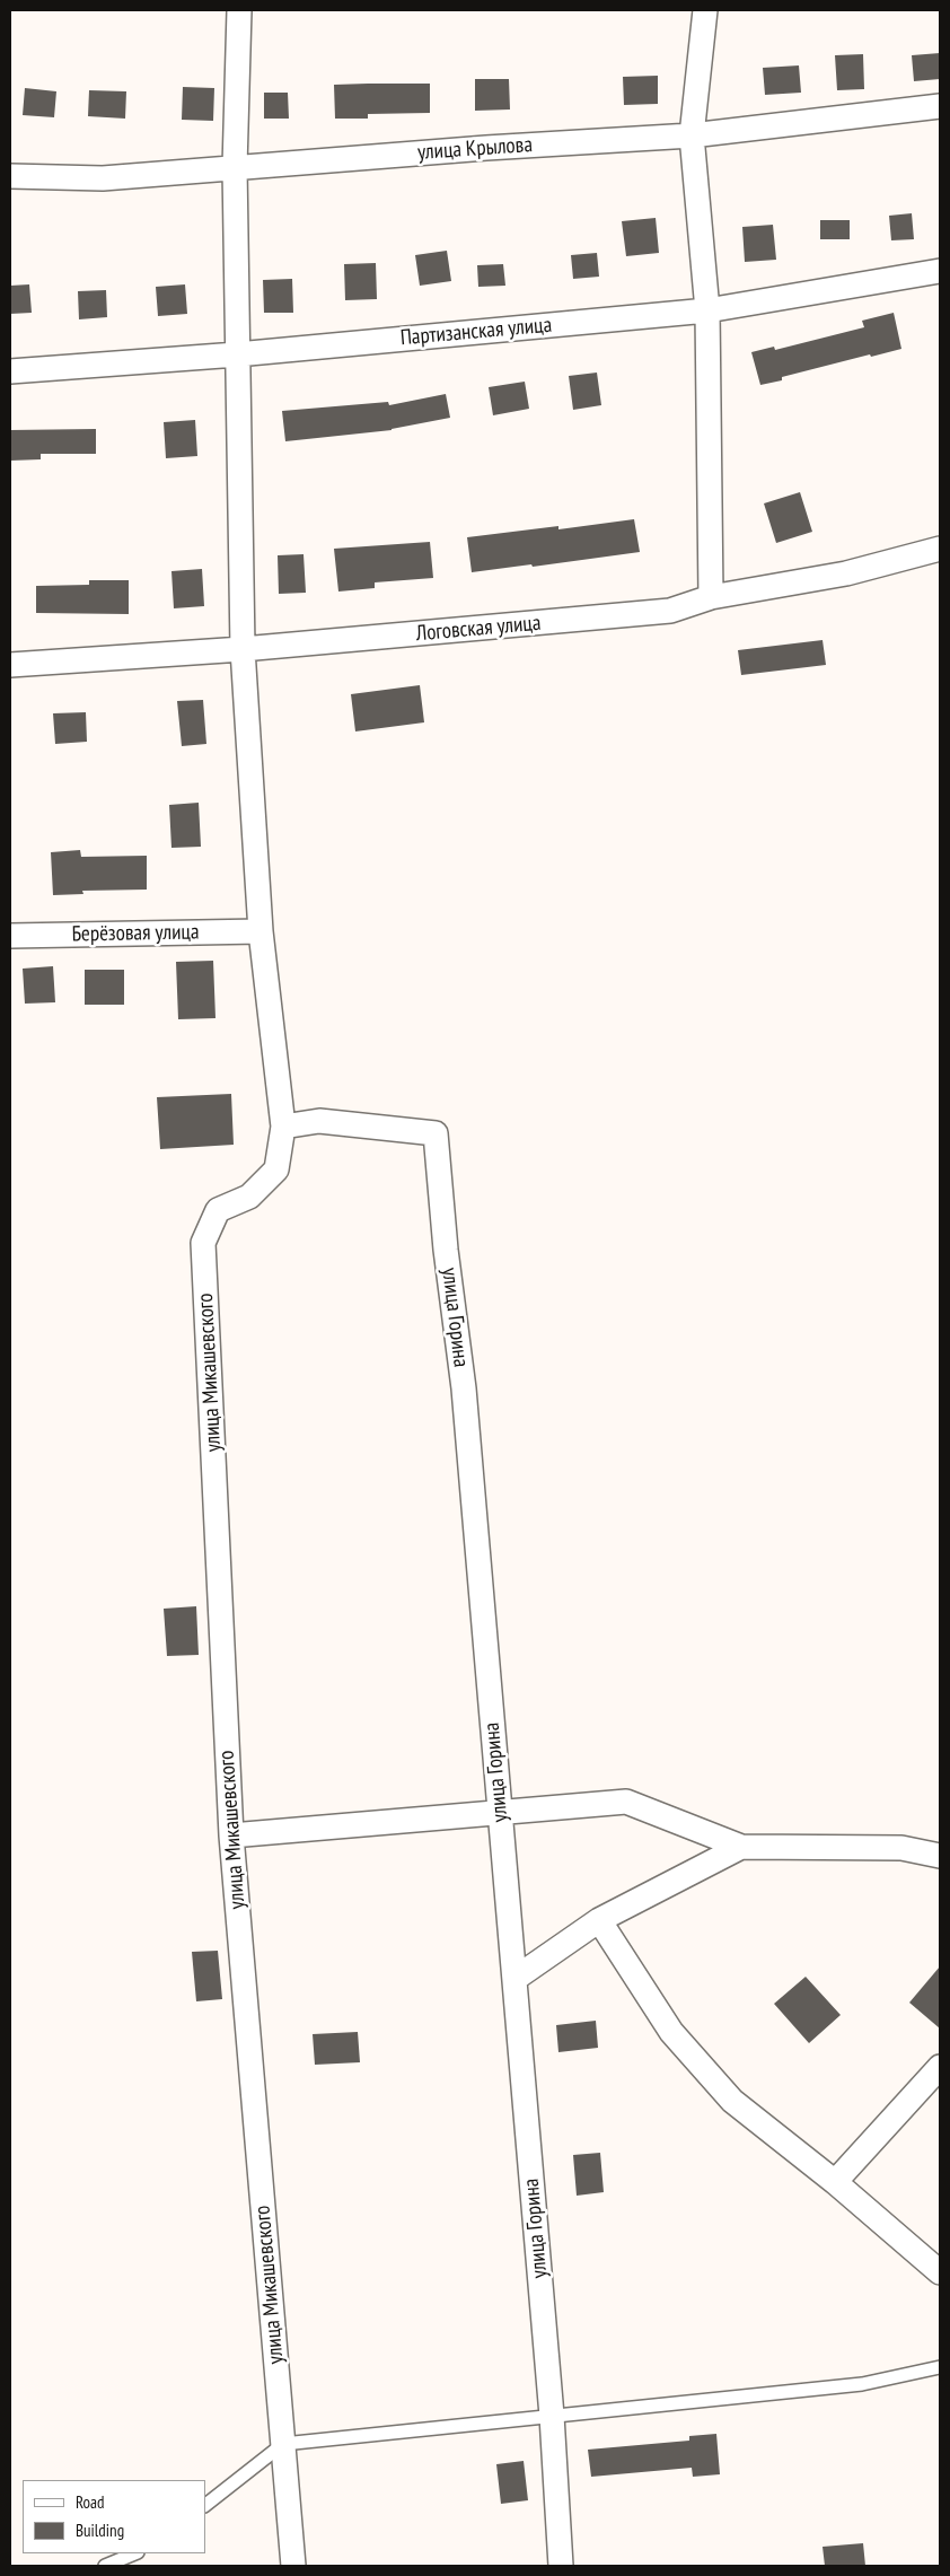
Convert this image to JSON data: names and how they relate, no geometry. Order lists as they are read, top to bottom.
{
  "streets": {
    "street": [
      "улица Крылова",
      "Партизанская улица",
      "Логовская улица",
      "Берёзовая улица",
      "улица Горина",
      "улица Микашевского"
    ]
  },
  "crossings": [
    ["улица Крылова", "улица Микашевского"],
    ["Партизанская улица", "улица Микашевского"],
    ["Логовская улица", "улица Микашевского"],
    ["Берёзовая улица", "улица Микашевского"],
    ["улица Горина", "улица Микашевского"]
  ],
  "legend": ["Road", "Building"]
}
